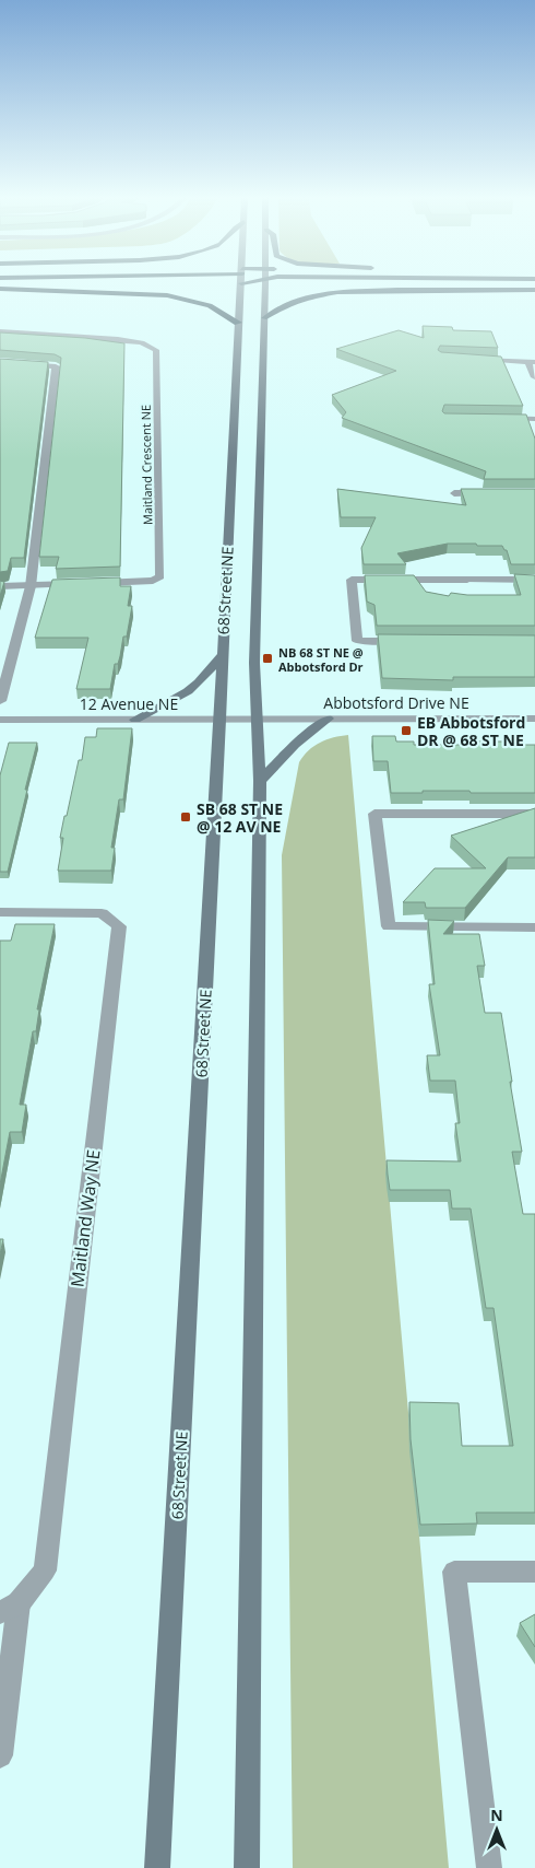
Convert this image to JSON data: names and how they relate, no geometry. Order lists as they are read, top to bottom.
{
  "streets": {
    "main road": ["68 Street NE"],
    "street": [
      "Maitland Crescent NE",
      "Abbotsford Drive NE",
      "12 Avenue NE",
      "Maitland Way NE"
    ]
  },
  "crossings": [
    ["68 Street NE", "Abbotsford Drive NE"],
    ["68 Street NE", "12 Avenue NE"],
    ["Abbotsford Drive NE", "12 Avenue NE"]
  ],
  "places": {
    "transit": ["NB 68 ST NE @ Abbotsford Dr", "EB Abbotsford DR @ 68 ST NE", "SB 68 ST NE @ 12 AV NE"]
  },
  "north": "top"
}
